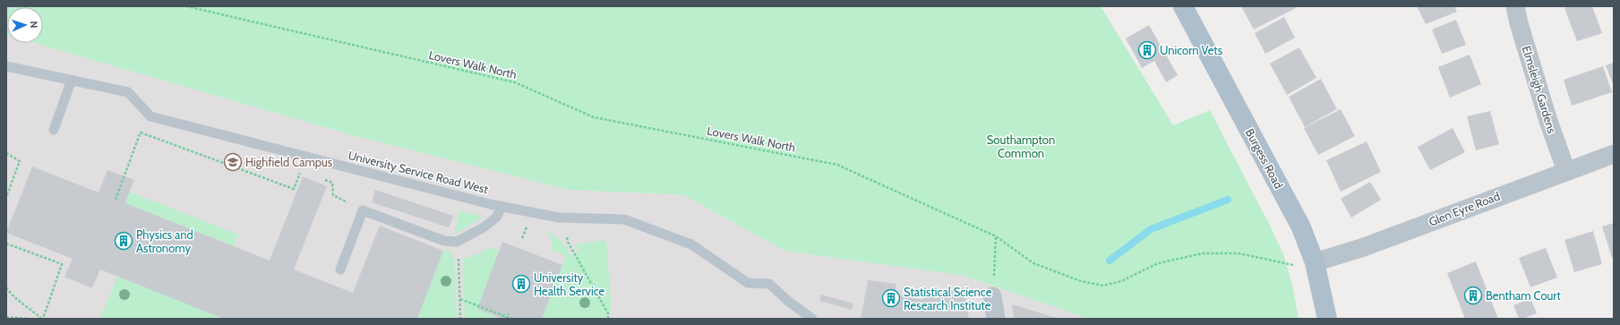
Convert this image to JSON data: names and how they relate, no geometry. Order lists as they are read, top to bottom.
{
  "streets": {
    "main road": ["Burgess Road"],
    "street": ["Elmsleigh Gardens", "Glen Eyre Road"],
    "lane": ["University Service Road West"],
    "path": ["Lovers Walk North"]
  },
  "crossings": [
    ["Elmsleigh Gardens", "Glen Eyre Road"],
    ["Burgess Road", "Glen Eyre Road"]
  ],
  "parks": ["Southampton Common"],
  "places": {
    "building": [
      "Unicorn Vets",
      "Physics and Astronomy",
      "University Health Service",
      "Bentham Court",
      "Statistical Science Research Institute"
    ],
    "school or university": ["Highfield Campus"]
  },
  "north": "right"
}
